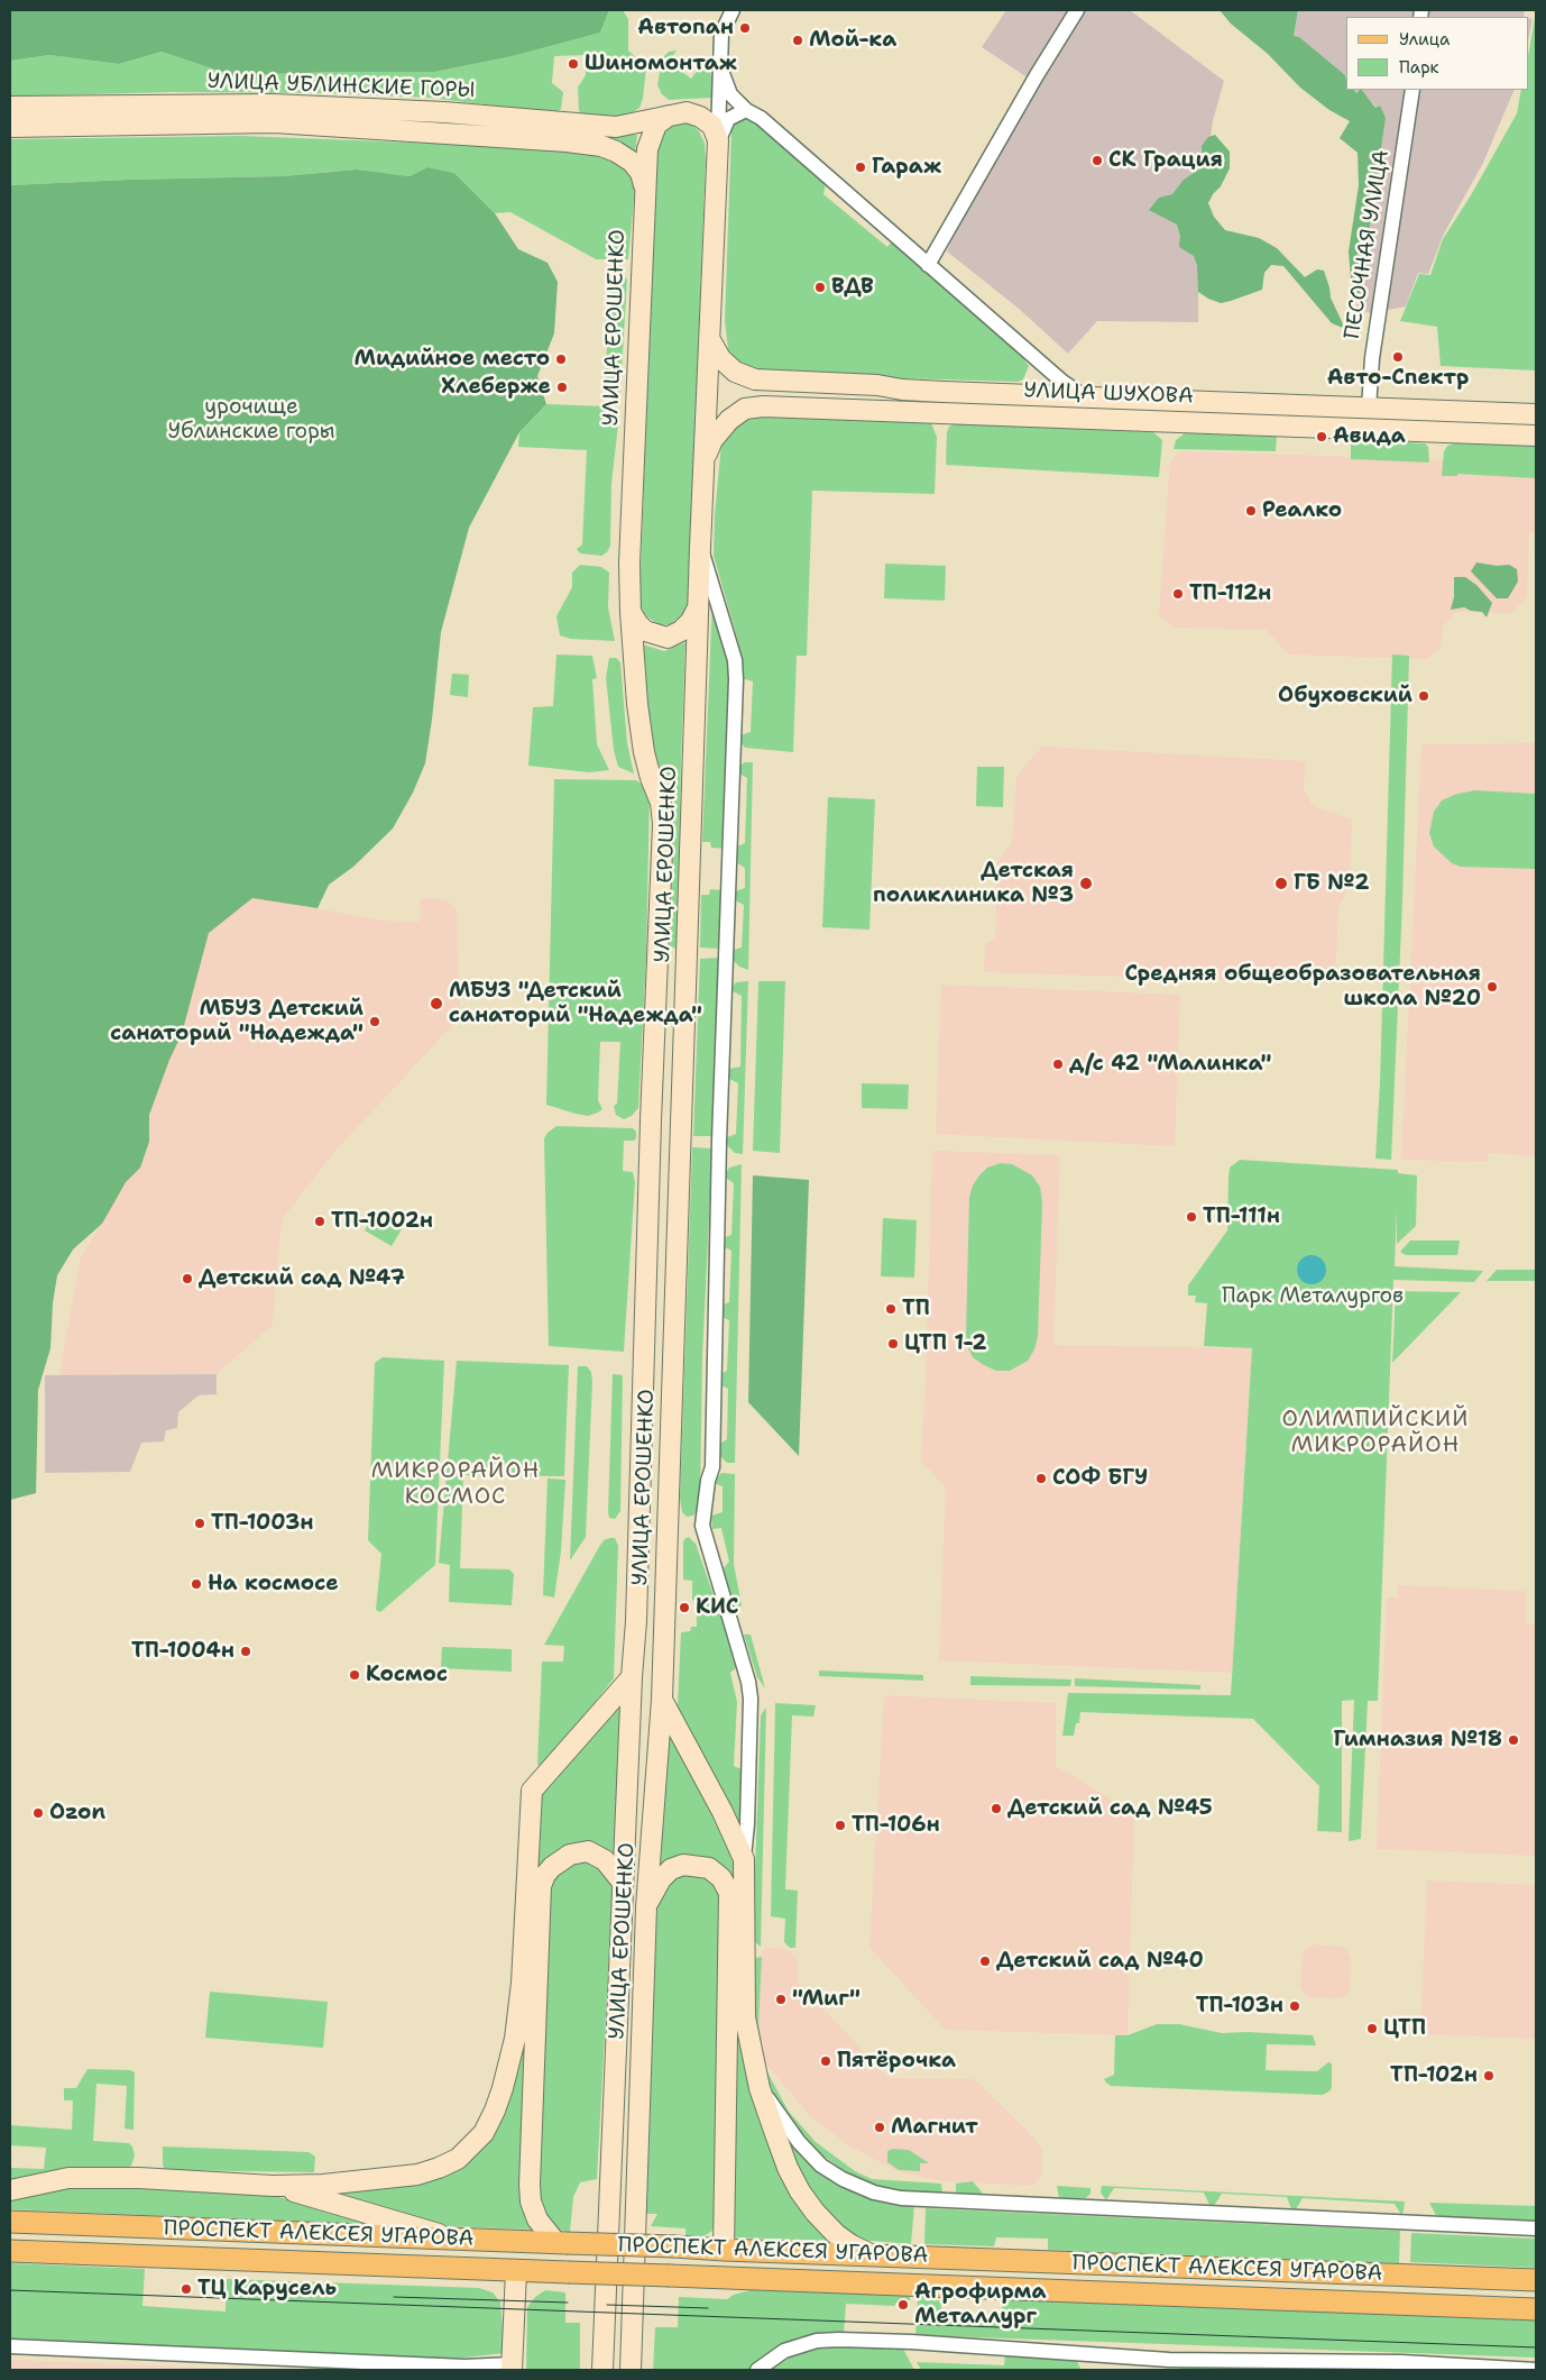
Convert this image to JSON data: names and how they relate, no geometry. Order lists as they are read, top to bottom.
{
  "streets": {
    "main road": [
      "УЛИЦА УБЛИНСКИЕ ГОРЫ",
      "УЛИЦА ЕРОШЕНКО",
      "УЛИЦА ШУХОВА",
      "ПРОСПЕКТ АЛЕКСЕЯ УГАРОВА"
    ],
    "street": ["ПЕСОЧНАЯ УЛИЦА"]
  },
  "crossings": [
    ["УЛИЦА УБЛИНСКИЕ ГОРЫ", "УЛИЦА ЕРОШЕНКО"],
    ["ПЕСОЧНАЯ УЛИЦА", "УЛИЦА ШУХОВА"],
    ["УЛИЦА ЕРОШЕНКО", "УЛИЦА ШУХОВА"]
  ],
  "districts": ["ОЛИМПИЙСКИЙ МИКРОРАЙОН", "МИКРОРАЙОН КОСМОС"],
  "parks": ["урочище Ублинские горы", "Парк Металургов"],
  "places": [
    "Автопан",
    "Мой-ка",
    "Шиномонтаж",
    "СК Грация",
    "Гараж",
    "ВДВ",
    "Авто-Спектр",
    "Мидийное место",
    "Хлеберже",
    "Авида",
    "Реалко",
    "ТП-112н",
    "Обуховский",
    "Детская поликлиника №3",
    "ГБ №2",
    "Средняя общеобразовательная школа №20",
    "МБУЗ \"Детский санаторий \"Надежда\"",
    "МБУЗ Детский санаторий \"Надежда\"",
    "д/с 42 \"Малинка\"",
    "ТП-111н",
    "ТП-1002н",
    "Детский сад №47",
    "ТП",
    "ЦТП 1-2",
    "СОФ БГУ",
    "ТП-1003н",
    "На космосе",
    "КИС",
    "ТП-1004н",
    "Космос",
    "Гимназия №18",
    "Детский сад №45",
    "Ozon",
    "ТП-106н",
    "Детский сад №40",
    "\"Миг\"",
    "ТП-103н",
    "ЦТП",
    "Пятёрочка",
    "ТП-102н",
    "Магнит",
    "ТЦ Карусель",
    "Агрофирма Металлург"
  ],
  "legend": ["Улица", "Парк"]
}
